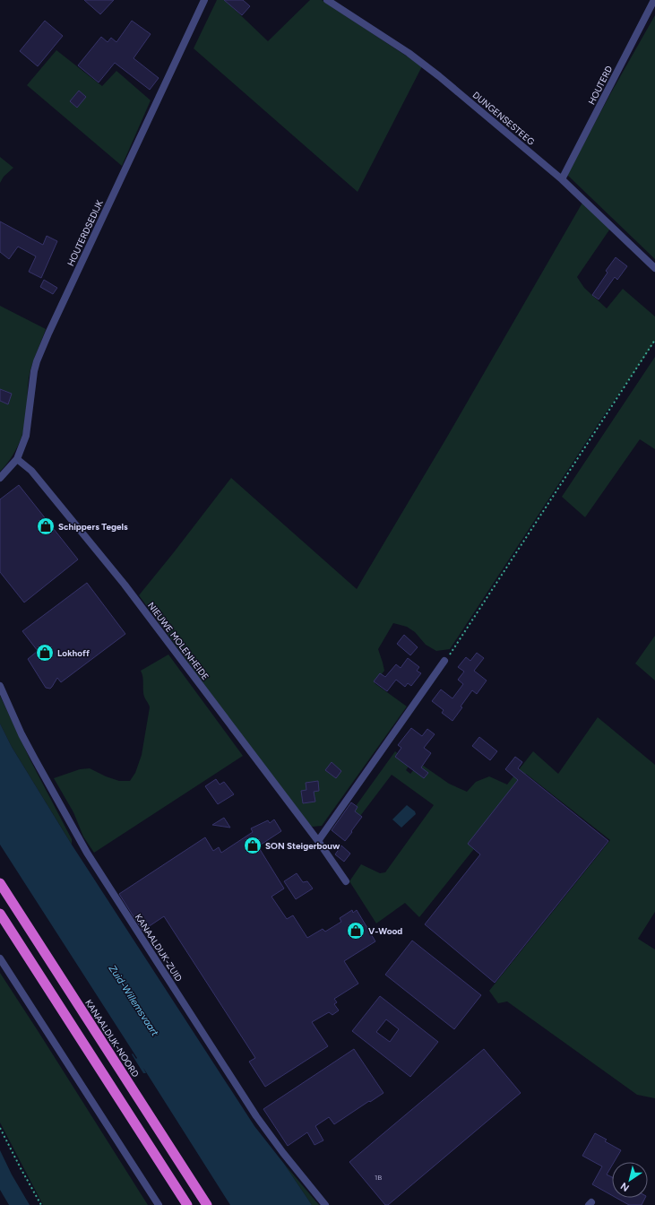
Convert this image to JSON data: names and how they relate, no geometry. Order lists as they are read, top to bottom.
{
  "streets": {
    "highway": ["KANAALDIJK-NOORD"],
    "street": [
      "HOUTERD",
      "DUNGENSESTEEG",
      "HOUTERDSEDIJK",
      "NIEUWE MOLENHEIDE",
      "KANAALDIJK-ZUID"
    ]
  },
  "crossings": [
    ["HOUTERD", "DUNGENSESTEEG"],
    ["HOUTERDSEDIJK", "NIEUWE MOLENHEIDE"]
  ],
  "water": ["Zuid-Willemsvaart"],
  "places": {
    "shop": [
      "Schippers Tegels",
      "Lokhoff",
      "SON Steigerbouw",
      "V-Wood"
    ]
  },
  "house_numbers": ["1B"],
  "north": "bottom left"
}
